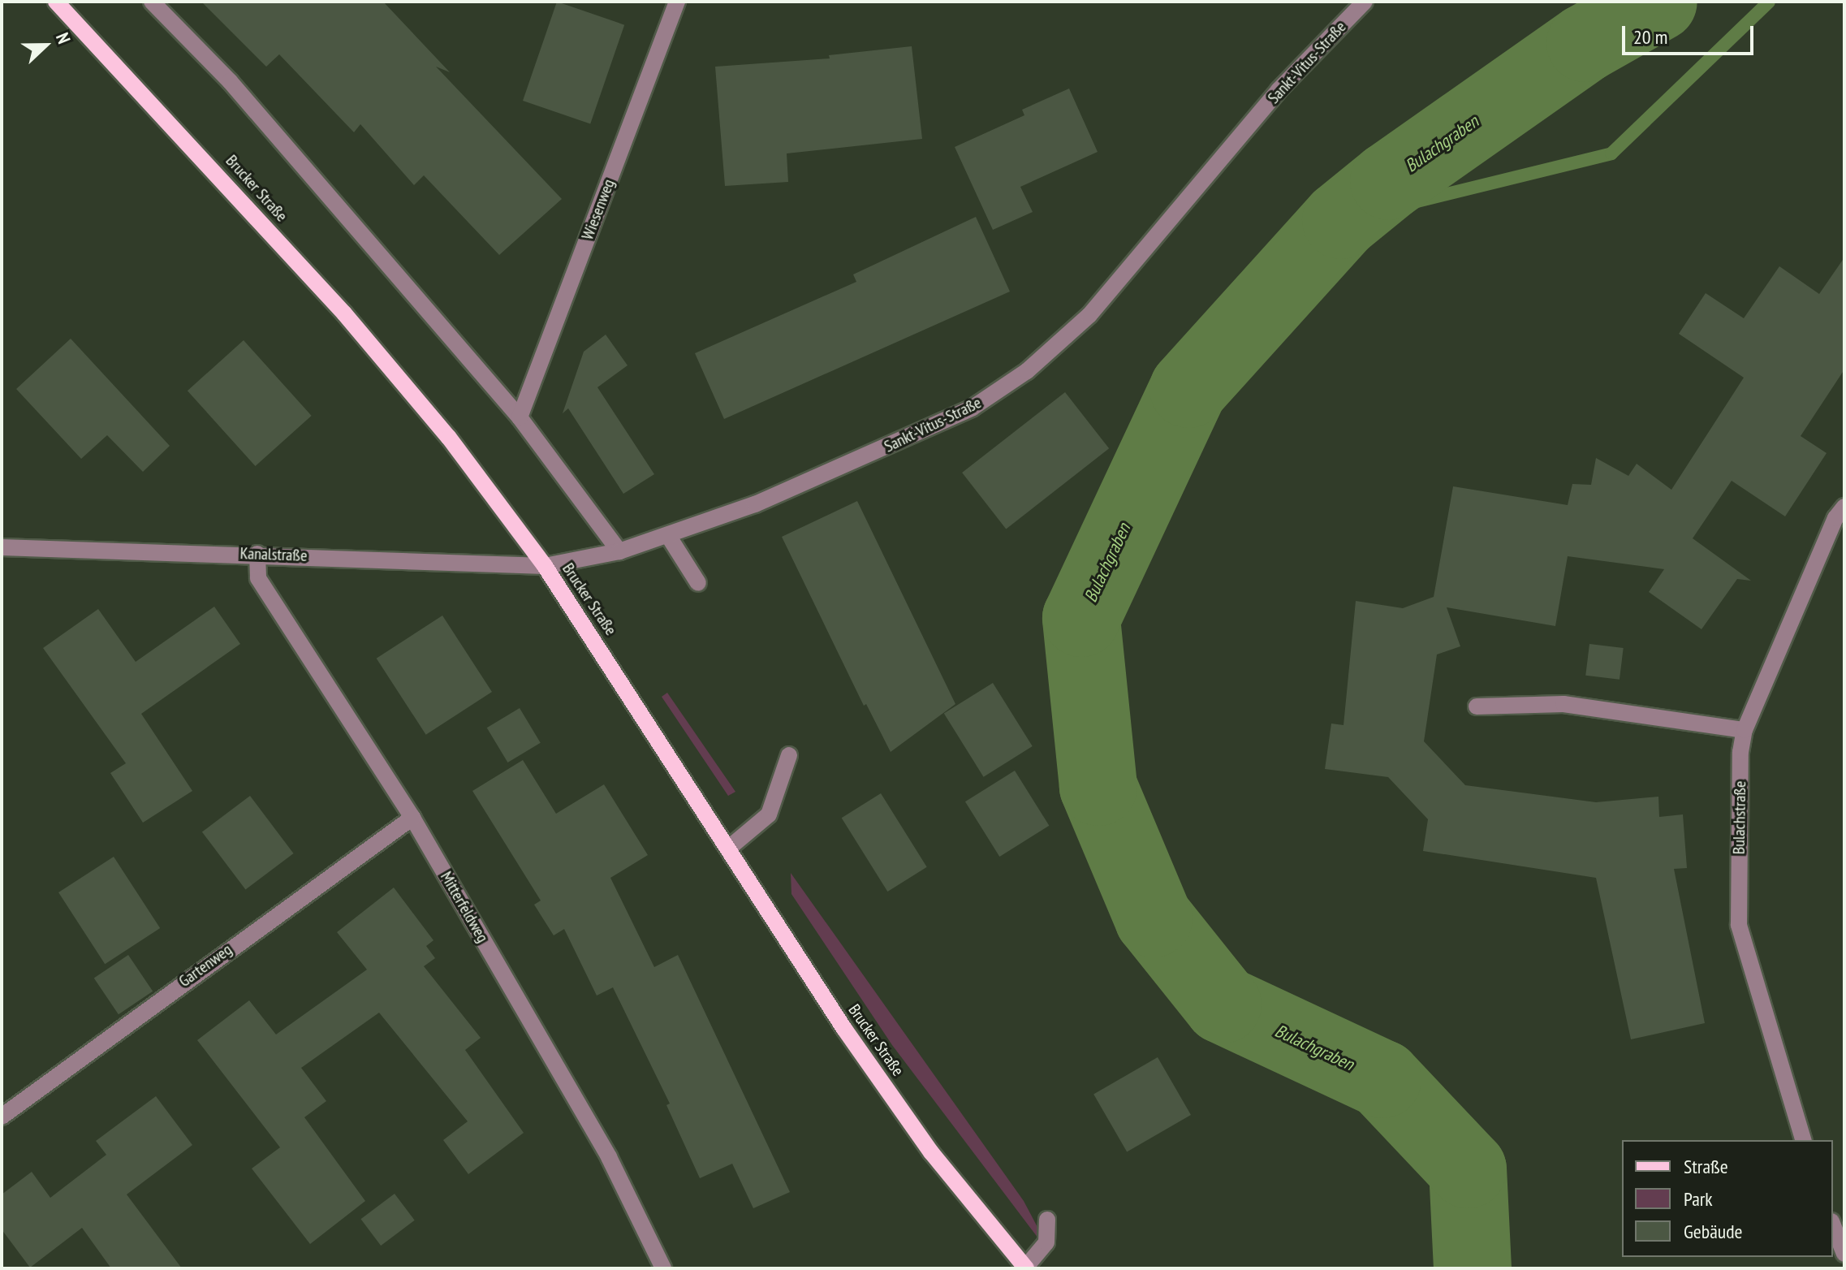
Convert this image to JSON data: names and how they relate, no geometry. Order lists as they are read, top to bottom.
{
  "streets": {
    "main road": ["Brucker Straße"],
    "street": [
      "Sankt-Vitus-Straße",
      "Wiesenweg",
      "Kanalstraße",
      "Bulachstraße",
      "Mitterfeldweg",
      "Gartenweg"
    ]
  },
  "crossings": [
    ["Sankt-Vitus-Straße", "Brucker Straße"],
    ["Sankt-Vitus-Straße", "Kanalstraße"],
    ["Brucker Straße", "Kanalstraße"],
    ["Kanalstraße", "Mitterfeldweg"],
    ["Mitterfeldweg", "Gartenweg"]
  ],
  "water": ["Bulachgraben"],
  "legend": ["Straße", "Park", "Gebäude"],
  "scale_bar": "20 m",
  "north": "right"
}
